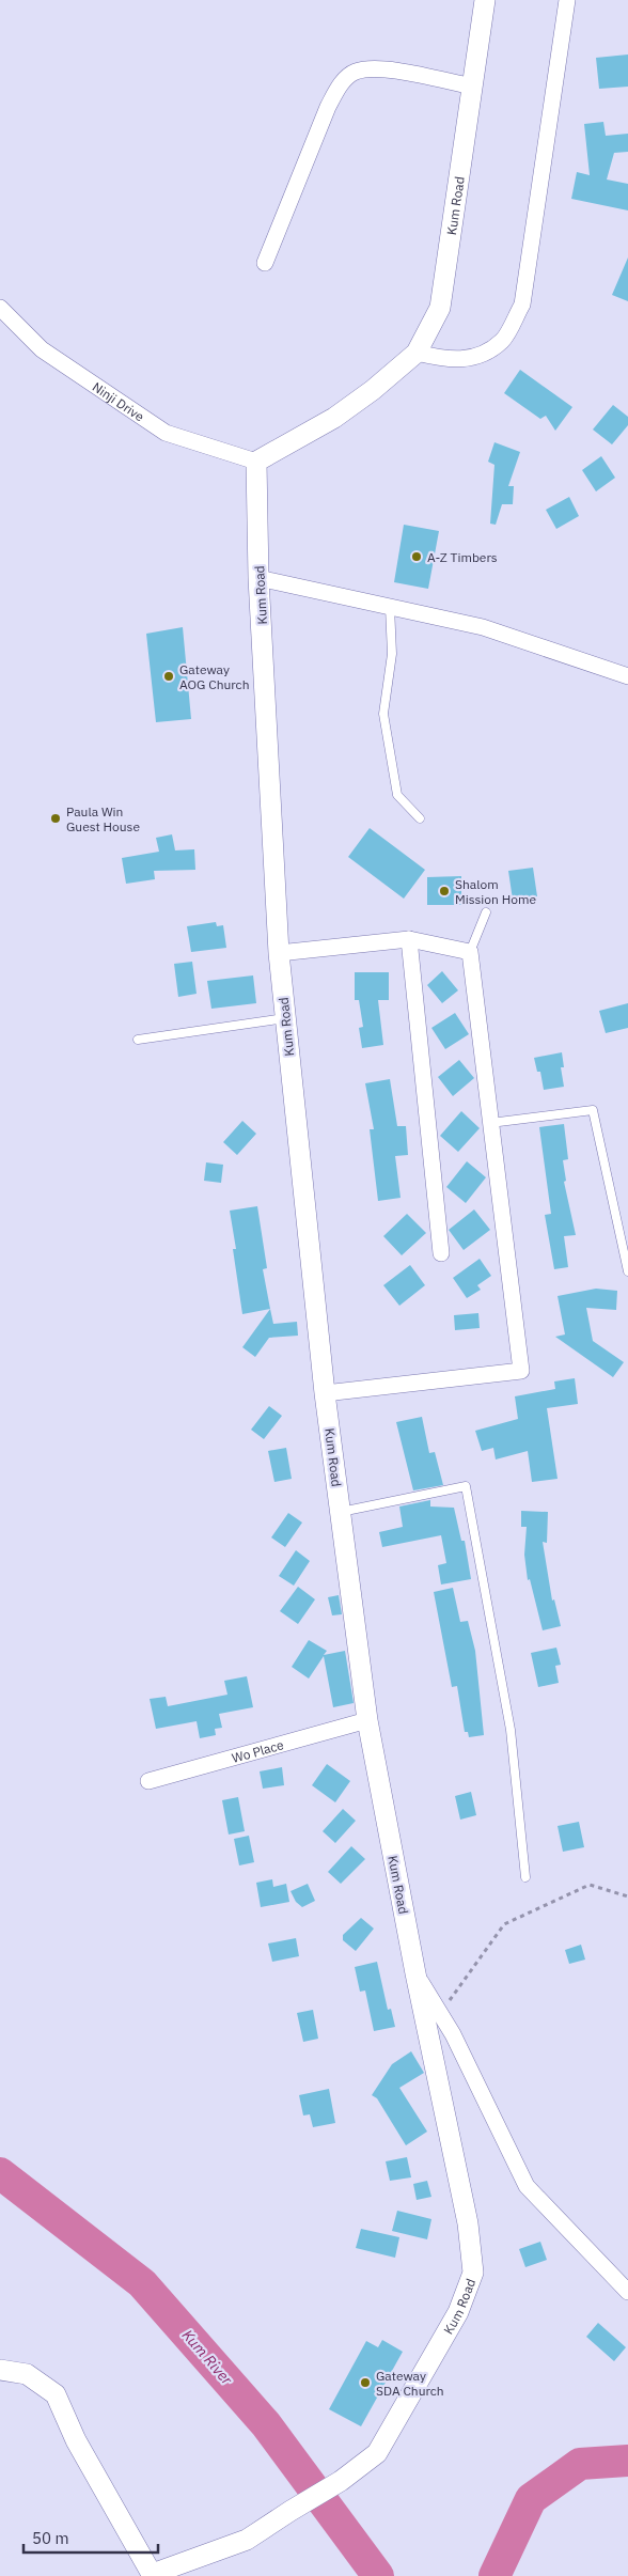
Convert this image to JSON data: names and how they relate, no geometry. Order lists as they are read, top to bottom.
{
  "streets": {
    "street": ["Kum Road", "Ninji Drive", "Wo Place"]
  },
  "crossings": [
    ["Kum Road", "Ninji Drive"],
    ["Kum Road", "Wo Place"]
  ],
  "water": ["Kum River"],
  "places": [
    "A-Z Timbers",
    "Gateway AOG Church",
    "Paula Win Guest House",
    "Shalom Mission Home",
    "Gateway SDA Church"
  ],
  "scale_bar": "50 m"
}
